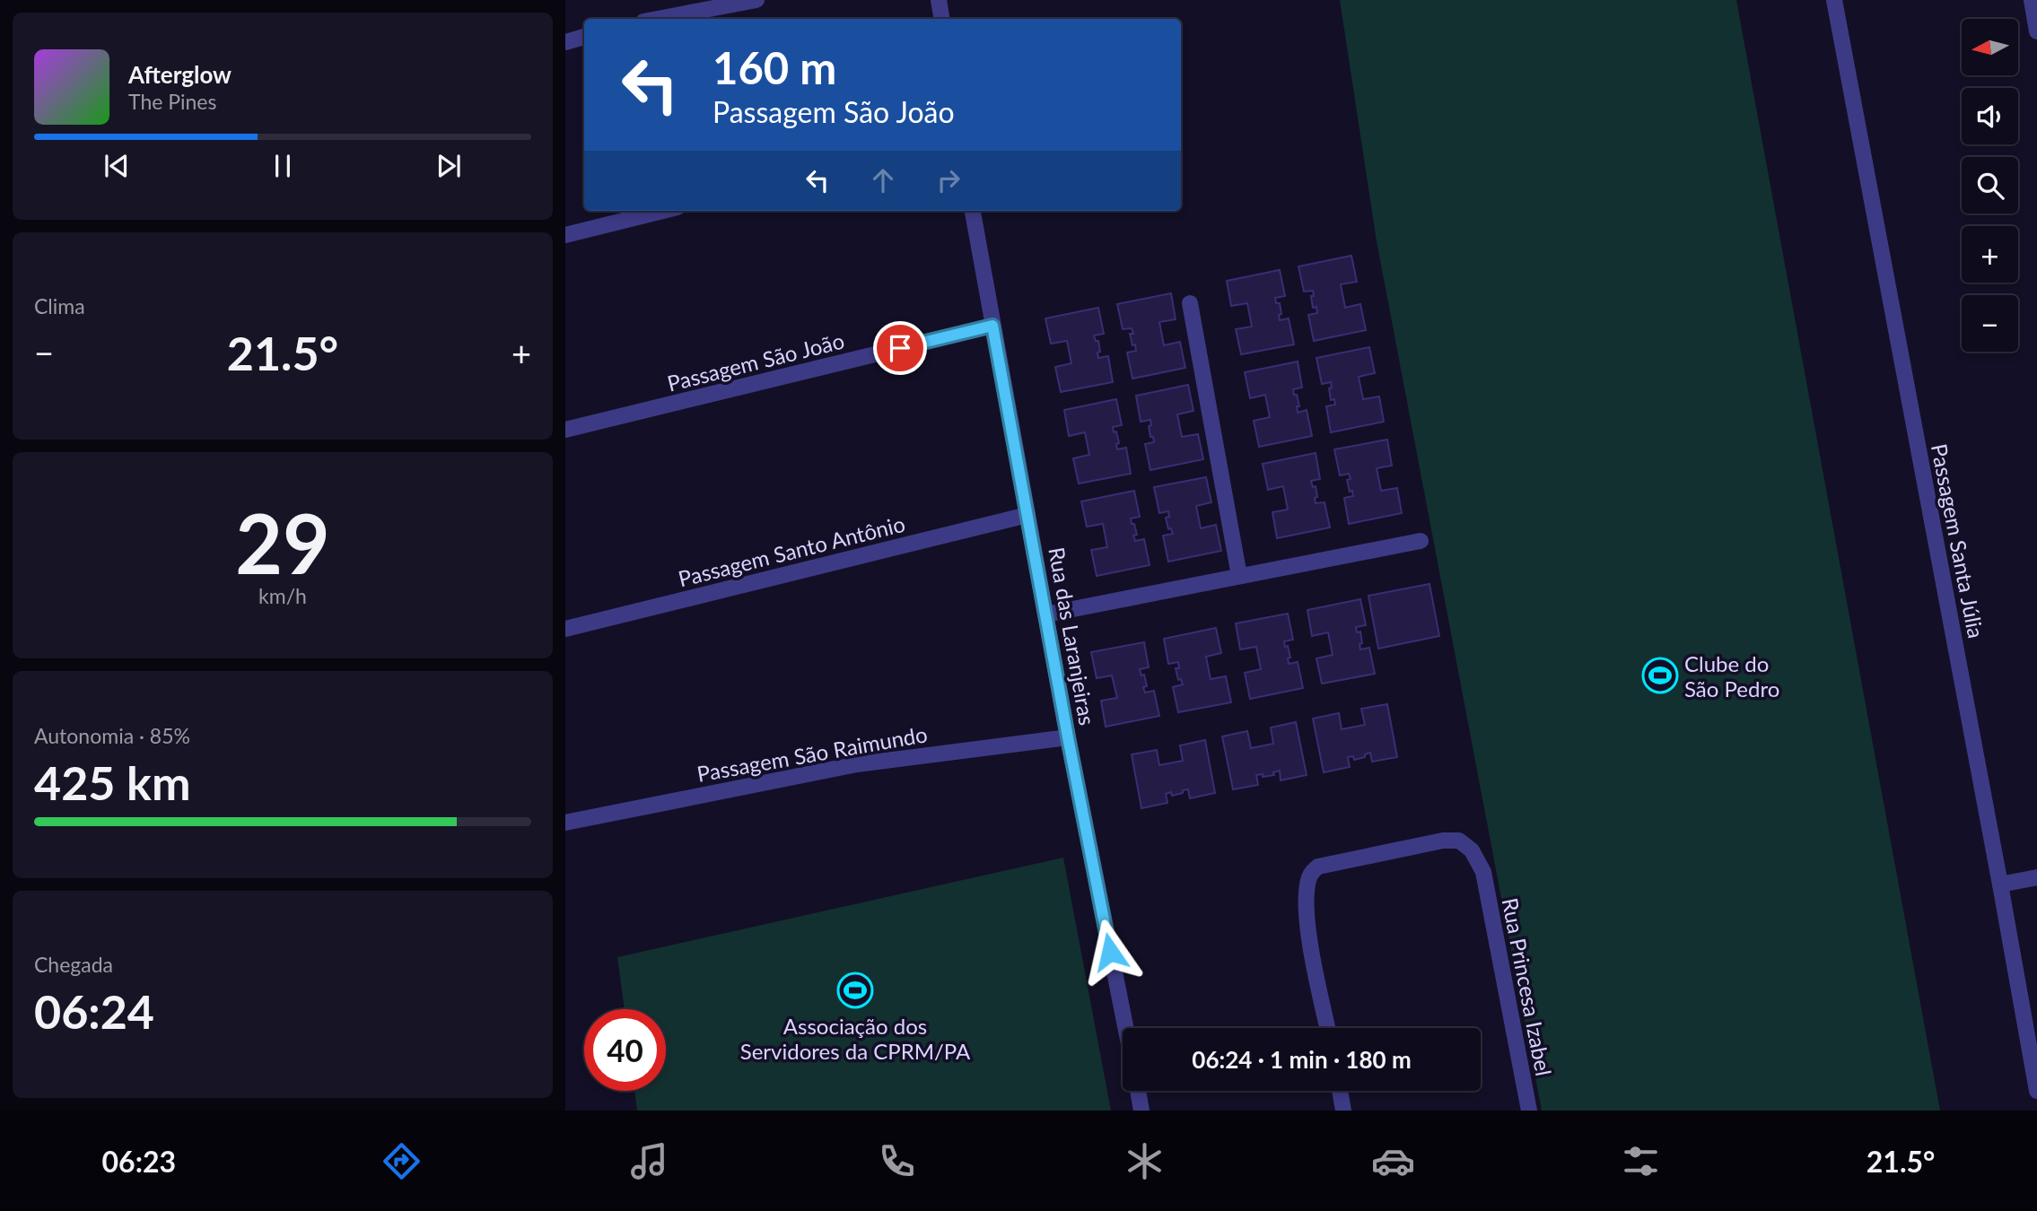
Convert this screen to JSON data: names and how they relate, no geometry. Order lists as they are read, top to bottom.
{
  "streets": {
    "street": [
      "Passagem São João",
      "Passagem Santa Júlia",
      "Passagem Santo Antônio",
      "Rua das Laranjeiras",
      "Passagem São Raimundo",
      "Rua Princesa Izabel"
    ]
  },
  "crossings": [
    ["Passagem São João", "Rua das Laranjeiras"],
    ["Passagem Santo Antônio", "Rua das Laranjeiras"],
    ["Rua das Laranjeiras", "Passagem São Raimundo"]
  ],
  "places": {
    "sports": ["Clube do São Pedro", "Associação dos Servidores da CPRM/PA"]
  },
  "north": "left",
  "page": {
    "map_buttons": ["+", "−"],
    "turn": ["160 m", "Passagem São João"],
    "song": ["Afterglow", "The Pines"],
    "tile": [
      "Clima",
      ["29", "km/h"],
      ["Autonomia · 85%", "425 km"],
      ["Chegada", "06:24"]
    ],
    "heat": ["−", "21.5°", "+"],
    "limit": "40",
    "trip": "06:24 · 1 min · 180 m",
    "tabs": ["06:23", "21.5°"]
  }
}
